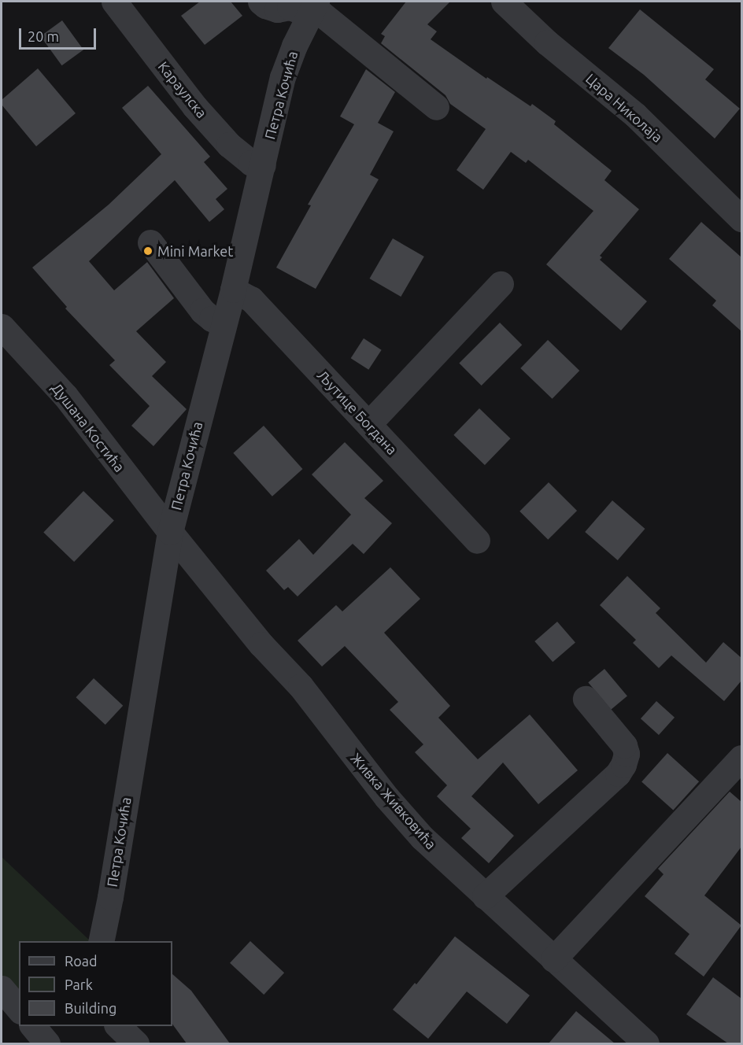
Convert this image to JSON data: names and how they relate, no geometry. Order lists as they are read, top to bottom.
{
  "streets": {
    "street": [
      "Караулска",
      "Петра Кочића",
      "Цара Николаја",
      "Љутице Богдана",
      "Душана Костића",
      "Живка Живковића"
    ]
  },
  "crossings": [
    ["Караулска", "Петра Кочића"],
    ["Петра Кочића", "Љутице Богдана"],
    ["Петра Кочића", "Душана Костића"],
    ["Петра Кочића", "Живка Живковића"],
    ["Душана Костића", "Живка Живковића"]
  ],
  "places": ["Mini Market"],
  "legend": ["Road", "Park", "Building"],
  "scale_bar": "20 m"
}
